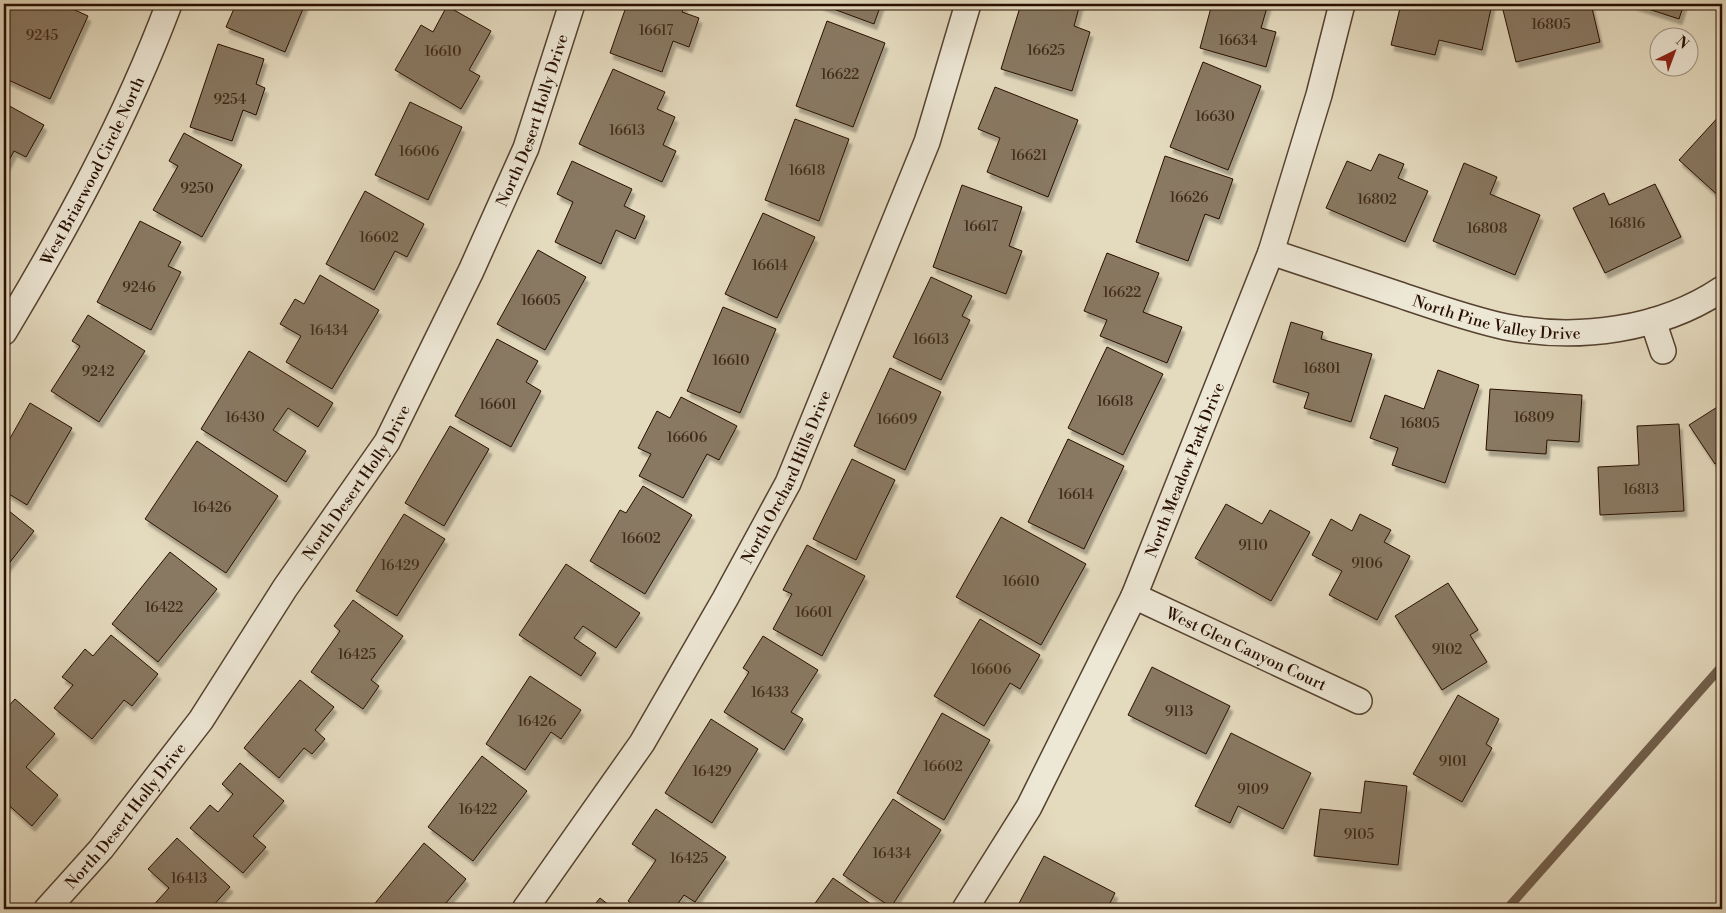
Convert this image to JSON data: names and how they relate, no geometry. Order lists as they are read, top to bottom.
{
  "streets": {
    "street": [
      "North Desert Holly Drive",
      "West Briarwood Circle North",
      "North Pine Valley Drive",
      "North Meadow Park Drive",
      "North Orchard Hills Drive",
      "West Glen Canyon Court"
    ]
  },
  "crossings": [
    ["North Pine Valley Drive", "North Meadow Park Drive"],
    ["North Meadow Park Drive", "West Glen Canyon Court"]
  ],
  "house_numbers": [
    "16805",
    "16617",
    "9245",
    "16634",
    "16625",
    "16610",
    "16622",
    "9254",
    "16630",
    "16613",
    "16606",
    "16621",
    "16618",
    "9250",
    "16626",
    "16802",
    "16816",
    "16617",
    "16808",
    "16602",
    "16614",
    "9246",
    "16622",
    "16605",
    "16434",
    "16613",
    "16610",
    "16801",
    "9242",
    "16618",
    "16601",
    "16430",
    "16809",
    "16609",
    "16805",
    "16606",
    "16813",
    "16614",
    "16426",
    "16602",
    "9110",
    "9106",
    "16429",
    "16610",
    "16422",
    "16601",
    "9102",
    "16425",
    "16606",
    "16433",
    "9113",
    "16426",
    "9101",
    "16602",
    "16429",
    "9109",
    "16422",
    "9105",
    "16434",
    "16425",
    "16413"
  ],
  "north": "top right"
}
